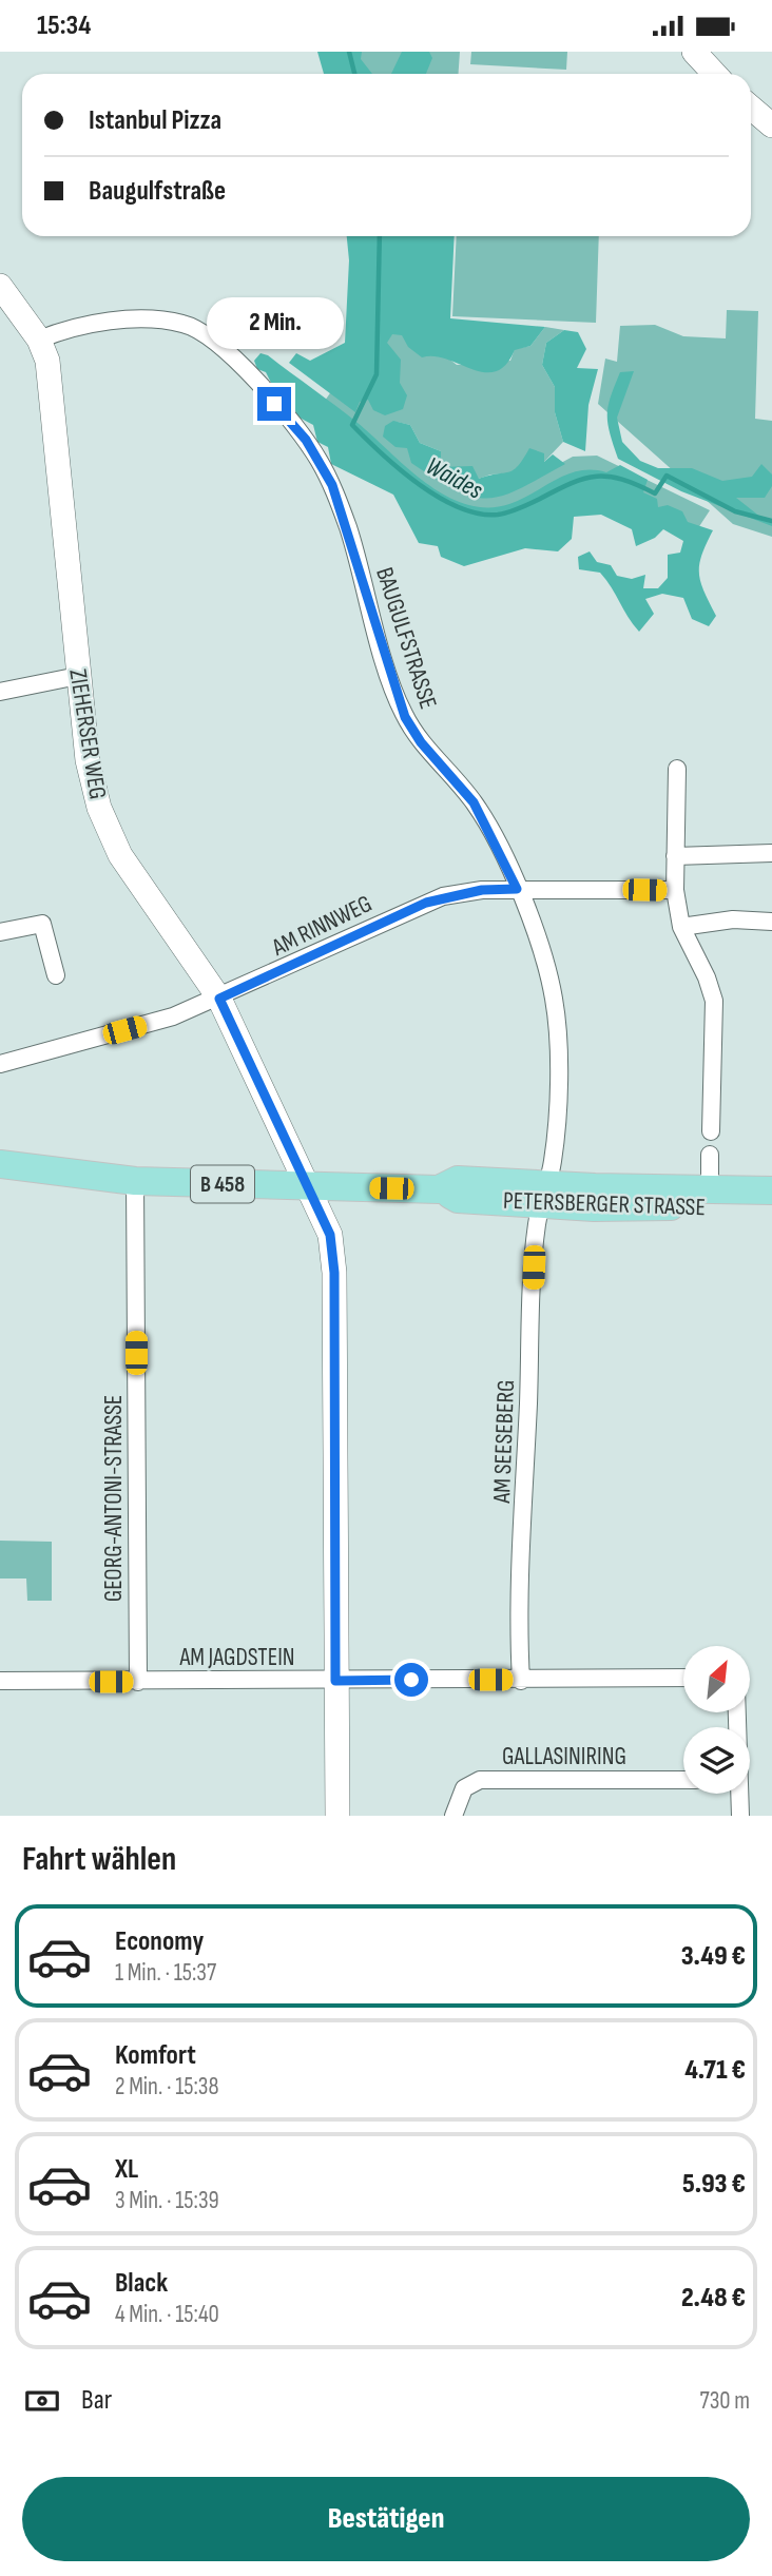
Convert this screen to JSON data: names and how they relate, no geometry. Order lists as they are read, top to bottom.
{
  "streets": {
    "main road": ["B 458", "PETERSBERGER STRASSE"],
    "street": [
      "BAUGULFSTRASSE",
      "ZIEHERSER WEG",
      "AM RINNWEG",
      "AM SEESEBERG",
      "GEORG-ANTONI-STRASSE",
      "AM JAGDSTEIN",
      "GALLASINIRING"
    ]
  },
  "crossings": [
    ["BAUGULFSTRASSE", "ZIEHERSER WEG"],
    ["BAUGULFSTRASSE", "AM RINNWEG"],
    ["BAUGULFSTRASSE", "PETERSBERGER STRASSE"],
    ["BAUGULFSTRASSE", "AM SEESEBERG"],
    ["ZIEHERSER WEG", "AM RINNWEG"],
    ["ZIEHERSER WEG", "PETERSBERGER STRASSE"],
    ["ZIEHERSER WEG", "AM JAGDSTEIN"],
    ["PETERSBERGER STRASSE", "AM SEESEBERG"],
    ["PETERSBERGER STRASSE", "GEORG-ANTONI-STRASSE"],
    ["AM SEESEBERG", "AM JAGDSTEIN"],
    ["GEORG-ANTONI-STRASSE", "AM JAGDSTEIN"]
  ],
  "water": ["Waides"],
  "north": "top right",
  "page": {
    "status": "15:34",
    "banner": ["Istanbul Pizza", "Baugulfstraße"],
    "bubble": "2 Min.",
    "heading": "Fahrt wählen",
    "list": [
      {
        "name": "Economy",
        "note": "1 Min. · 15:37",
        "value": "3.49 €"
      },
      {
        "name": "Komfort",
        "note": "2 Min. · 15:38",
        "value": "4.71 €"
      },
      {
        "name": "XL",
        "note": "3 Min. · 15:39",
        "value": "5.93 €"
      },
      {
        "name": "Black",
        "note": "4 Min. · 15:40",
        "value": "2.48 €"
      }
    ],
    "pay": ["Bar", "730 m"],
    "buttons": "Bestätigen"
  }
}
